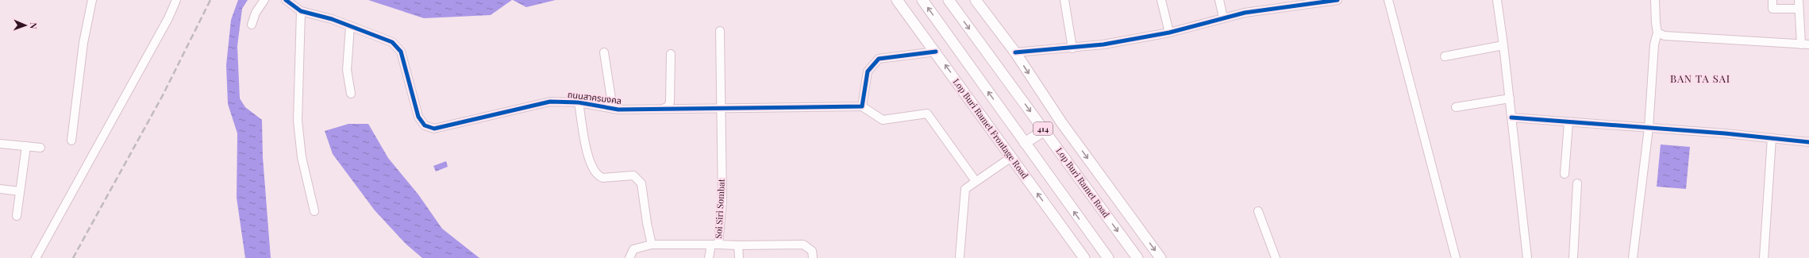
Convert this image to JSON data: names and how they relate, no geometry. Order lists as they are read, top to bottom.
{
  "streets": {
    "main road": ["Lop Buri Ramet Frontage Road", "414", "Lop Buri Ramet Road"],
    "street": ["ถนนสาครมงคล", "Soi Siri Sombat"]
  },
  "crossings": [
    ["ถนนสาครมงคล", "Soi Siri Sombat"]
  ],
  "districts": ["BAN TA SAI"],
  "north": "right"
}
